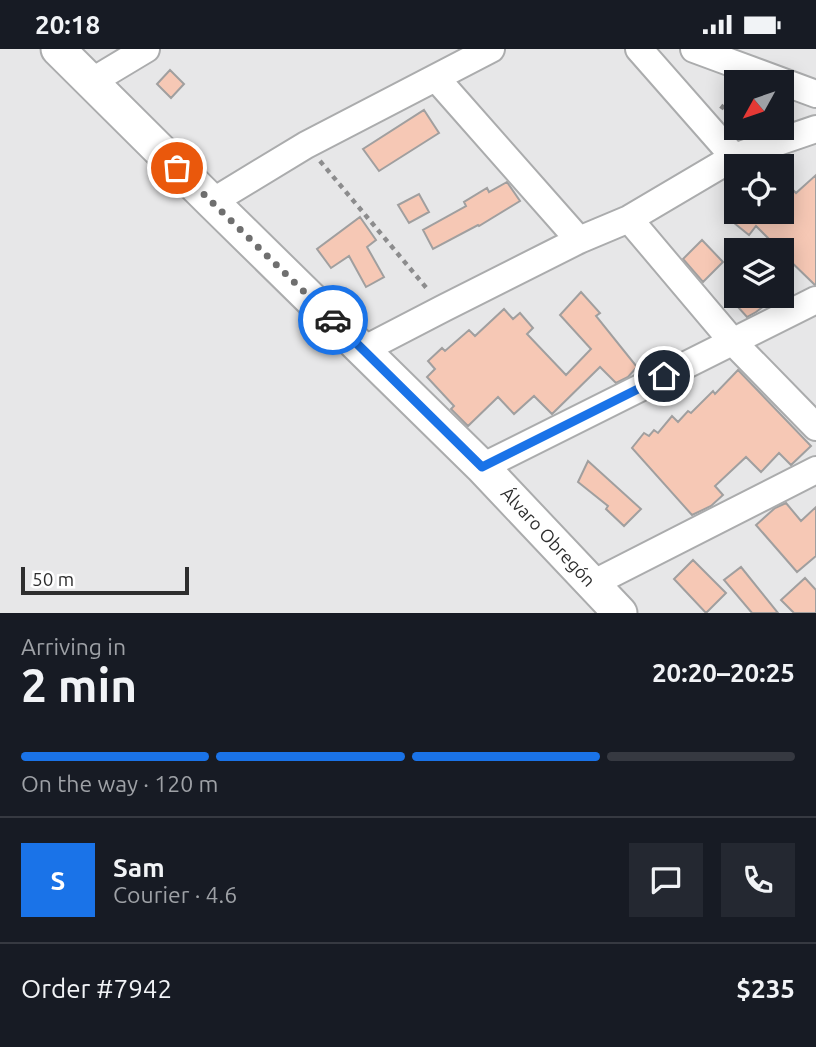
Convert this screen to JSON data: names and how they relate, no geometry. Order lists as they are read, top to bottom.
{
  "streets": {
    "street": ["Álvaro Obregón"]
  },
  "scale_bar": "50 m",
  "north": "bottom left",
  "page": {
    "status": "20:18",
    "scale": "50 m",
    "heading": ["2 min", "Arriving in", "20:20–20:25"],
    "panel": [
      "Sam",
      "Courier · 4.6",
      "Order #7942",
      "$235"
    ],
    "bar": "On the way · 120 m",
    "round": "S"
  }
}
